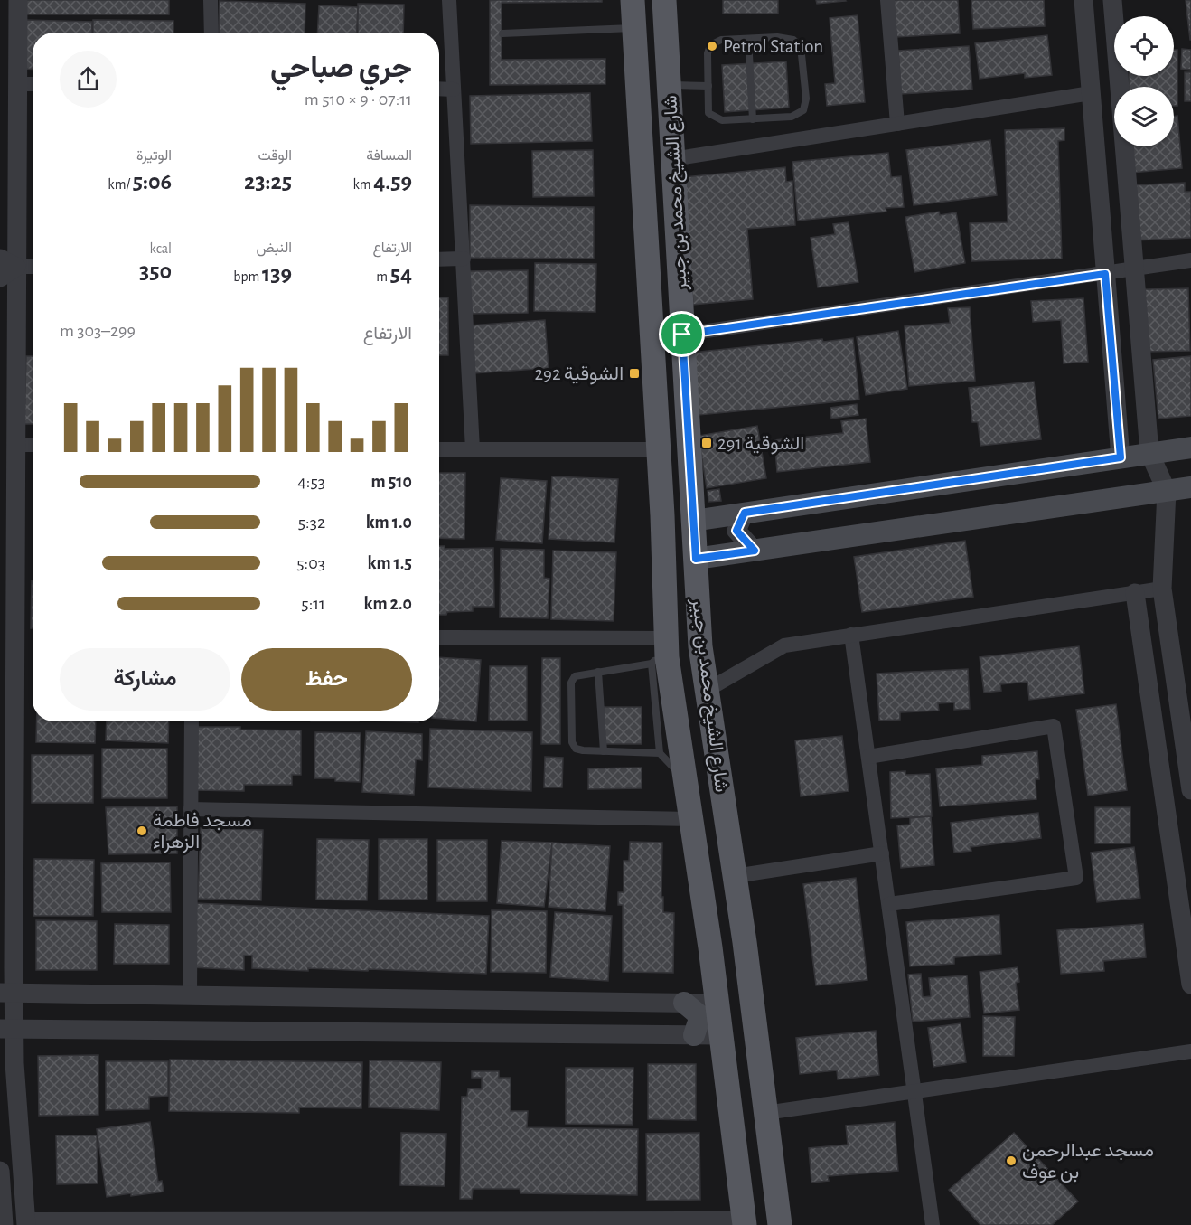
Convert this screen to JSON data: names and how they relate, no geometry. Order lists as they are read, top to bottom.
{
  "streets": {
    "main road": ["شارع الشيخ محمد بن جبير"]
  },
  "places": {
    "other": ["Petrol Station", "مسجد فاطمة الزهراء", "مسجد عبدالرحمن بن عوف"],
    "transit": ["الشوقية 292", "الشوقية 291"]
  },
  "page": {
    "heading": ["جري صباحي", "07:11 · 9 × 510 m"],
    "stats": [
      ["المسافة", "4.59 km"],
      ["الوقت", "23:25"],
      ["الوتيرة", "5:06 /km"],
      ["الارتفاع", "54 m"],
      ["النبض", "139 bpm"],
      ["kcal", "350"]
    ],
    "chart": ["الارتفاع", "299–303 m"],
    "list": [
      {
        "name": "510 m",
        "note": "4:53"
      },
      {
        "name": "1.0 km",
        "note": "5:32"
      },
      {
        "name": "1.5 km",
        "note": "5:03"
      },
      {
        "name": "2.0 km",
        "note": "5:11"
      }
    ],
    "buttons": ["حفظ", "مشاركة"]
  }
}
